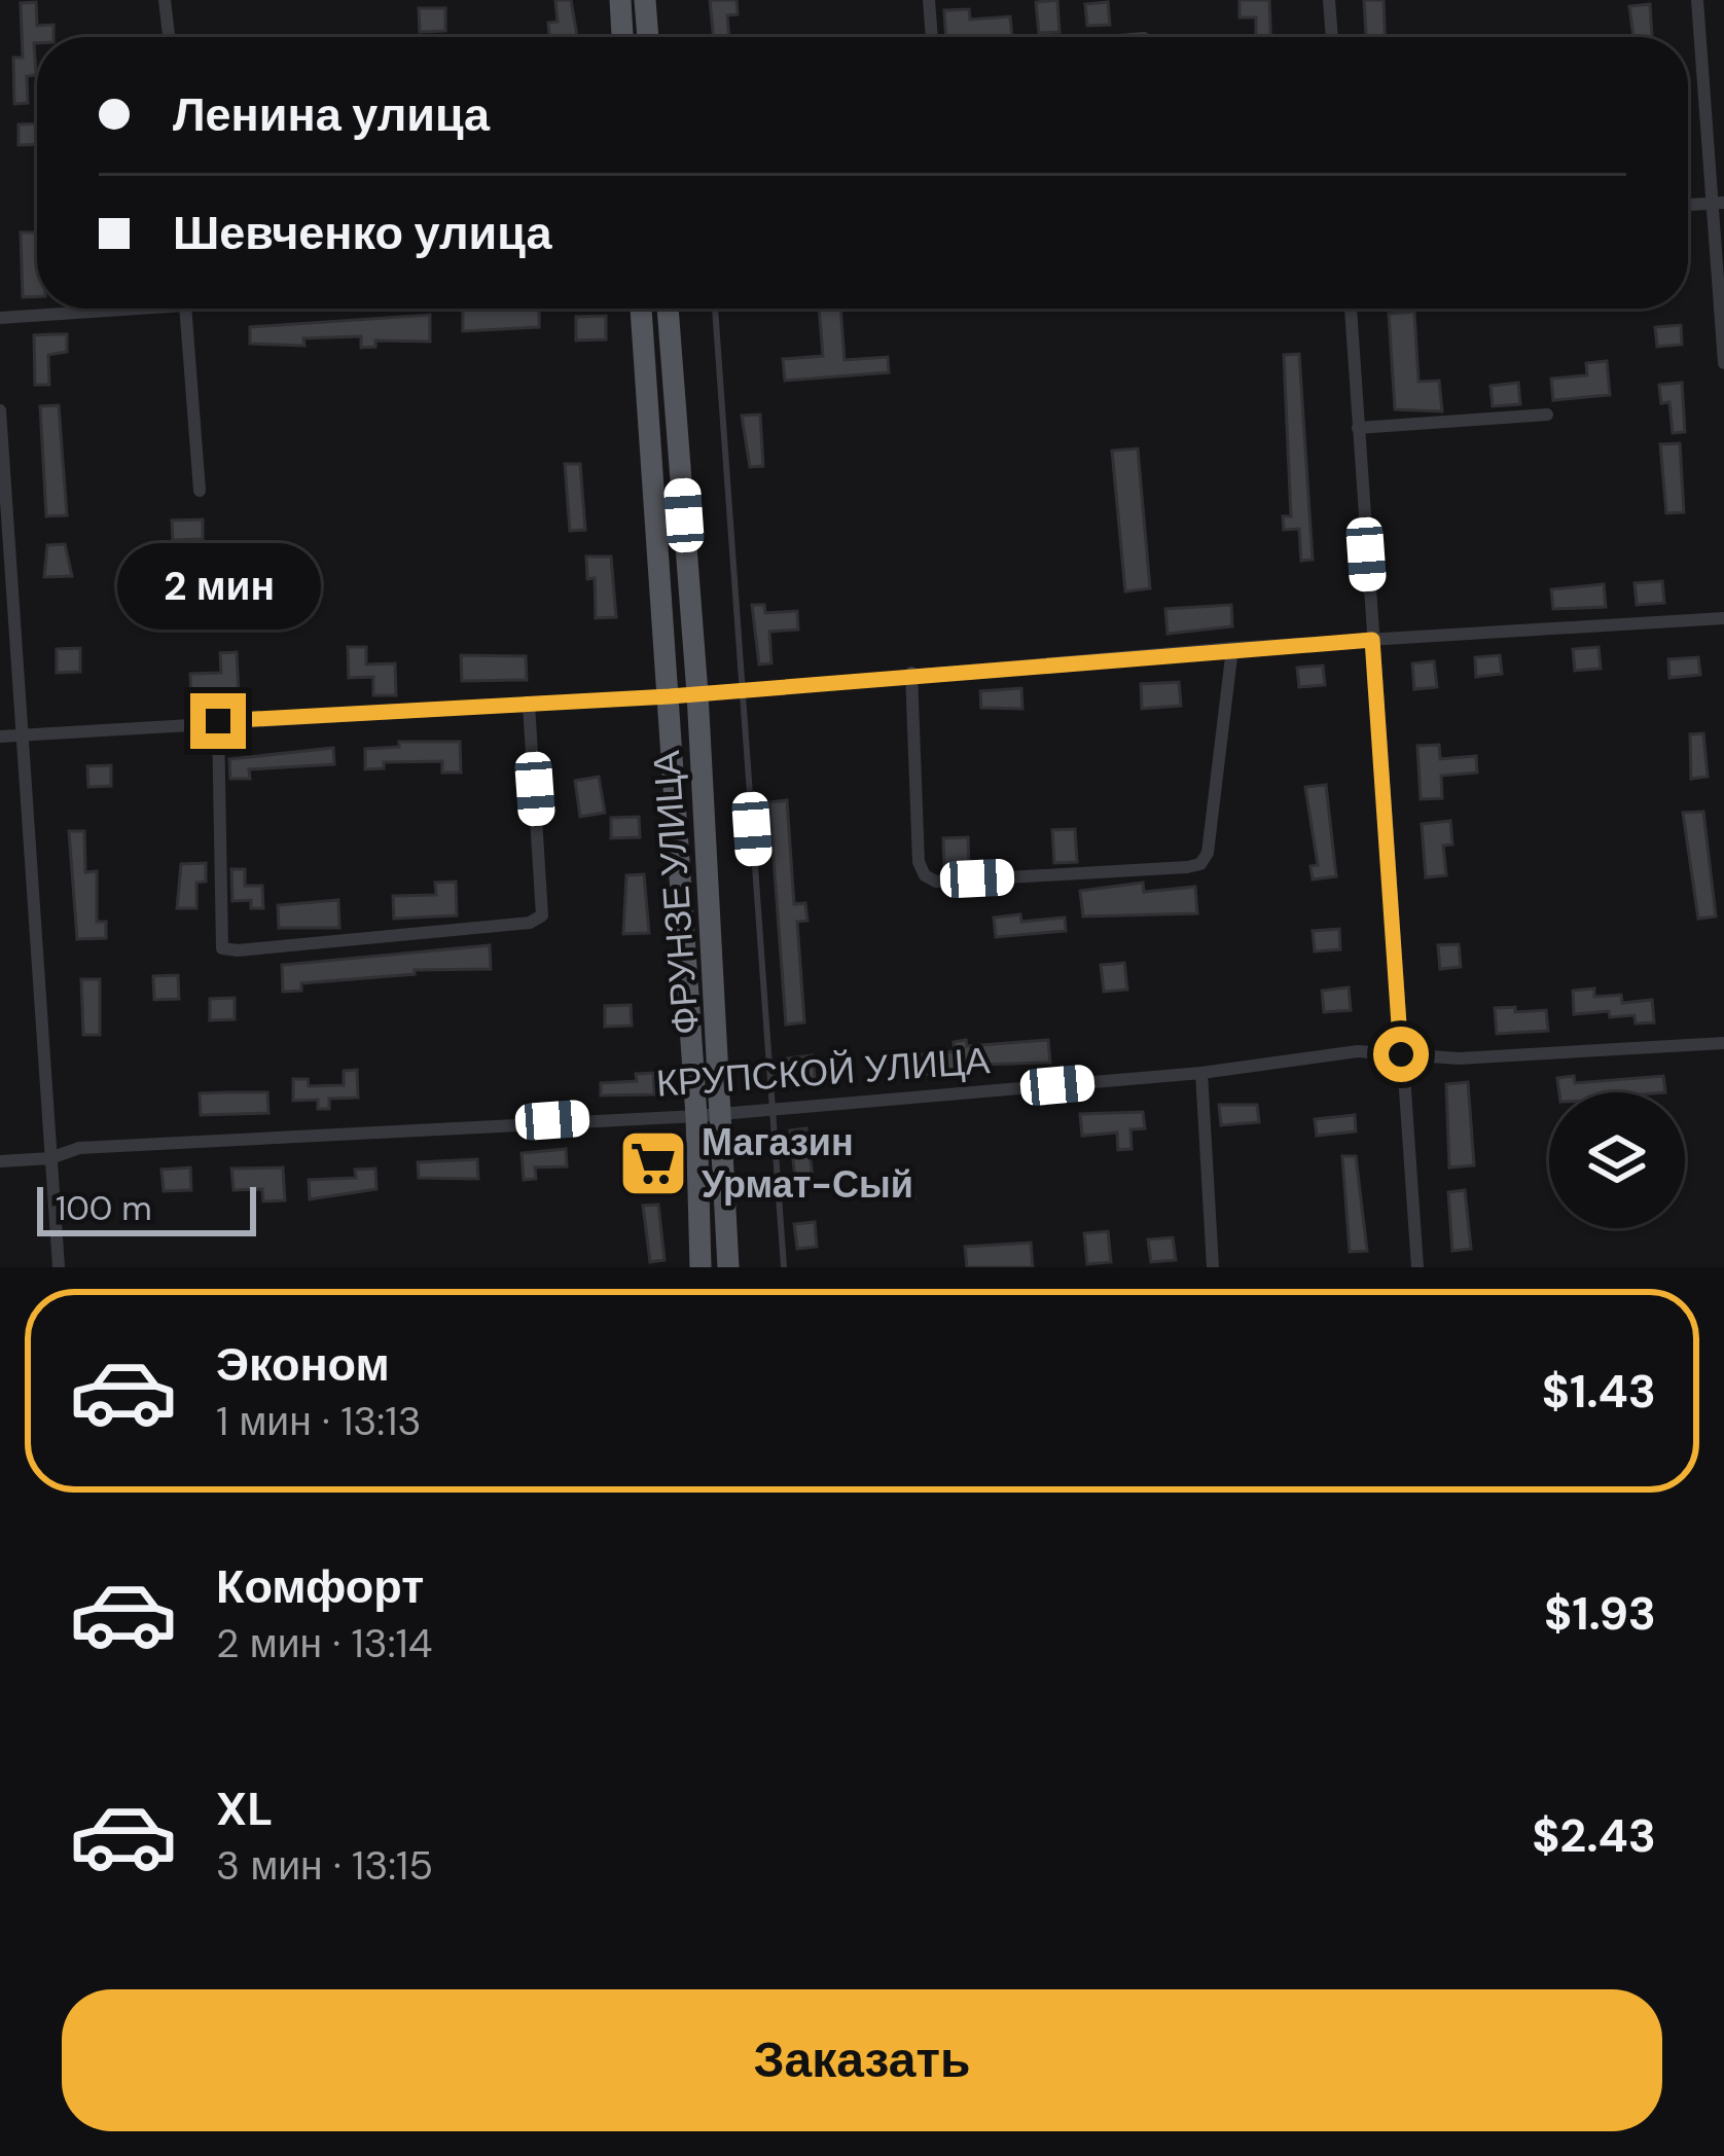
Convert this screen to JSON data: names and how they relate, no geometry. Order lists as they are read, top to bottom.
{
  "streets": {
    "main road": ["ФРУНЗЕ УЛИЦА"],
    "street": ["КРУПСКОЙ УЛИЦА"]
  },
  "crossings": [
    ["ФРУНЗЕ УЛИЦА", "КРУПСКОЙ УЛИЦА"]
  ],
  "places": {
    "supermarket": ["Магазин Урмат-Сый"]
  },
  "scale_bar": "100 m",
  "page": {
    "banner": ["Ленина улица", "Шевченко улица"],
    "bubble": "2 мин",
    "scale": "100 m",
    "list": [
      {
        "name": "Эконом",
        "note": "1 мин · 13:13",
        "value": "$1.43"
      },
      {
        "name": "Комфорт",
        "note": "2 мин · 13:14",
        "value": "$1.93"
      },
      {
        "name": "XL",
        "note": "3 мин · 13:15",
        "value": "$2.43"
      }
    ],
    "buttons": "Заказать"
  }
}
